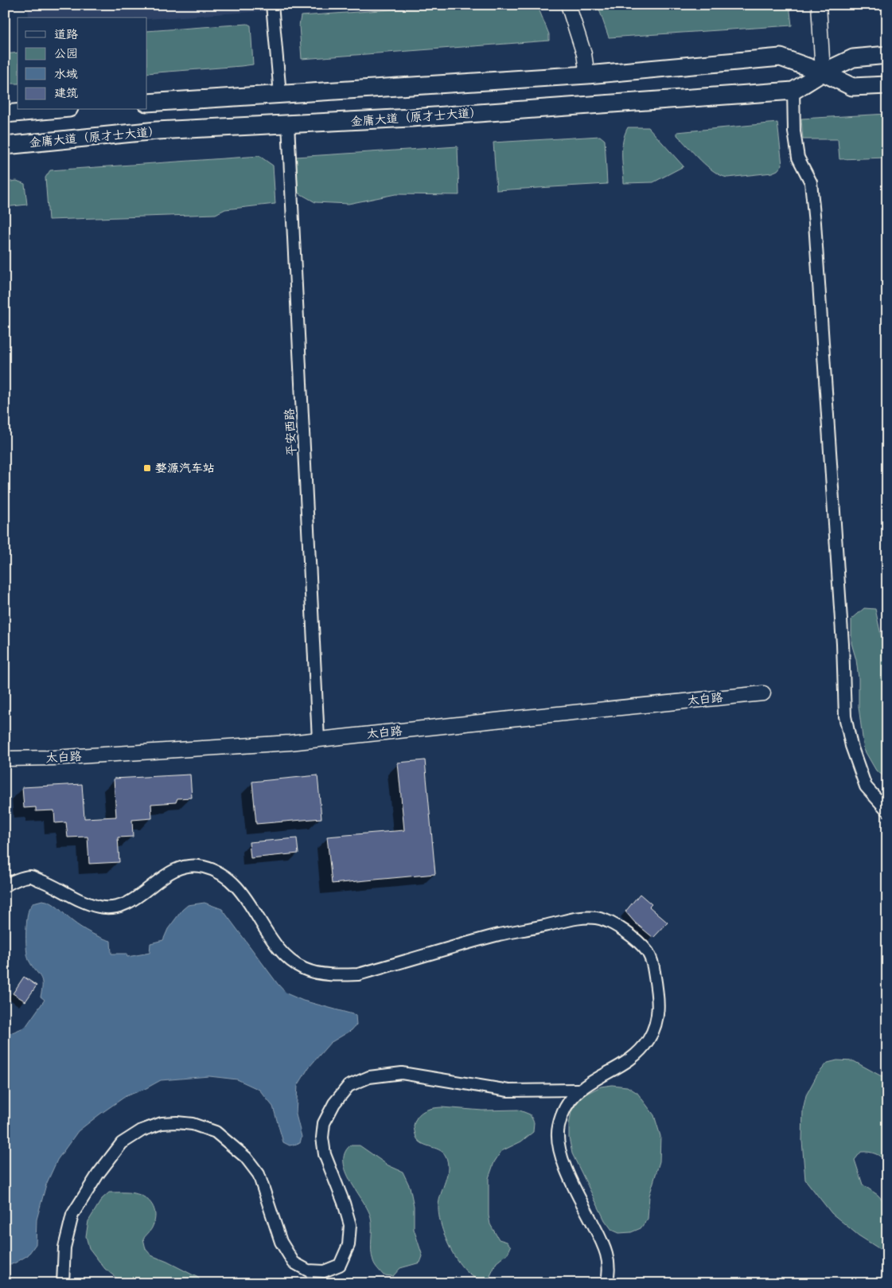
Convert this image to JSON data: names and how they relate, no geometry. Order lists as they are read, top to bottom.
{
  "streets": {
    "main road": ["金庸大道（原才士大道）"],
    "street": ["平安西路", "太白路"]
  },
  "crossings": [
    ["金庸大道（原才士大道）", "平安西路"],
    ["平安西路", "太白路"]
  ],
  "places": {
    "transit": ["婺源汽车站"]
  },
  "legend": [
    "道路",
    "公园",
    "水域",
    "建筑"
  ]
}
